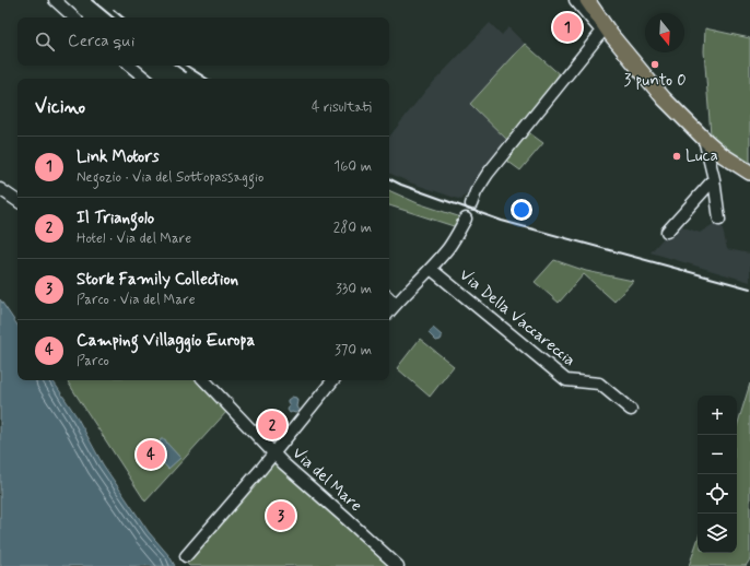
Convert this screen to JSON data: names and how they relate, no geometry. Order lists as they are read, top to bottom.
{
  "streets": {
    "street": ["Via Della Vaccareccia", "Via del Mare"]
  },
  "places": ["3 punto 0", "Luca"],
  "north": "bottom",
  "page": {
    "pins": [
      "1",
      "2",
      "4",
      "3"
    ],
    "search": "Cerca qui",
    "heading": ["Vicino", "4 risultati"],
    "list": [
      {
        "mark": "1",
        "name": "Link Motors",
        "note": "Negozio · Via del Sottopassaggio",
        "value": "160 m"
      },
      {
        "mark": "2",
        "name": "Il Triangolo",
        "note": "Hotel · Via del Mare",
        "value": "280 m"
      },
      {
        "mark": "3",
        "name": "Stork Family Collection",
        "note": "Parco · Via del Mare",
        "value": "330 m"
      },
      {
        "mark": "4",
        "name": "Camping Villaggio Europa",
        "note": "Parco",
        "value": "370 m"
      }
    ],
    "map_buttons": ["+", "−"]
  }
}
